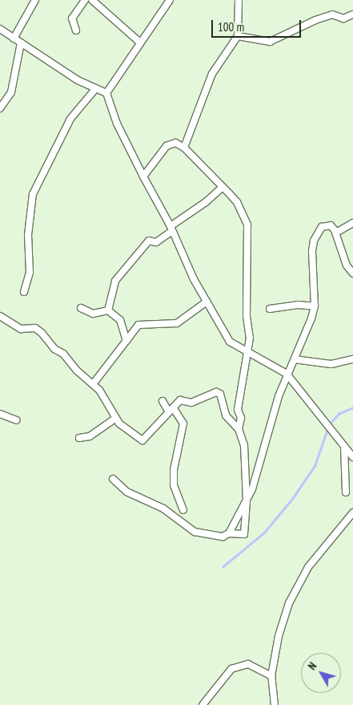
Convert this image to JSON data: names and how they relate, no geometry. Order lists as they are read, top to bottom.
{
  "scale_bar": "100 m",
  "north": "top left"
}
